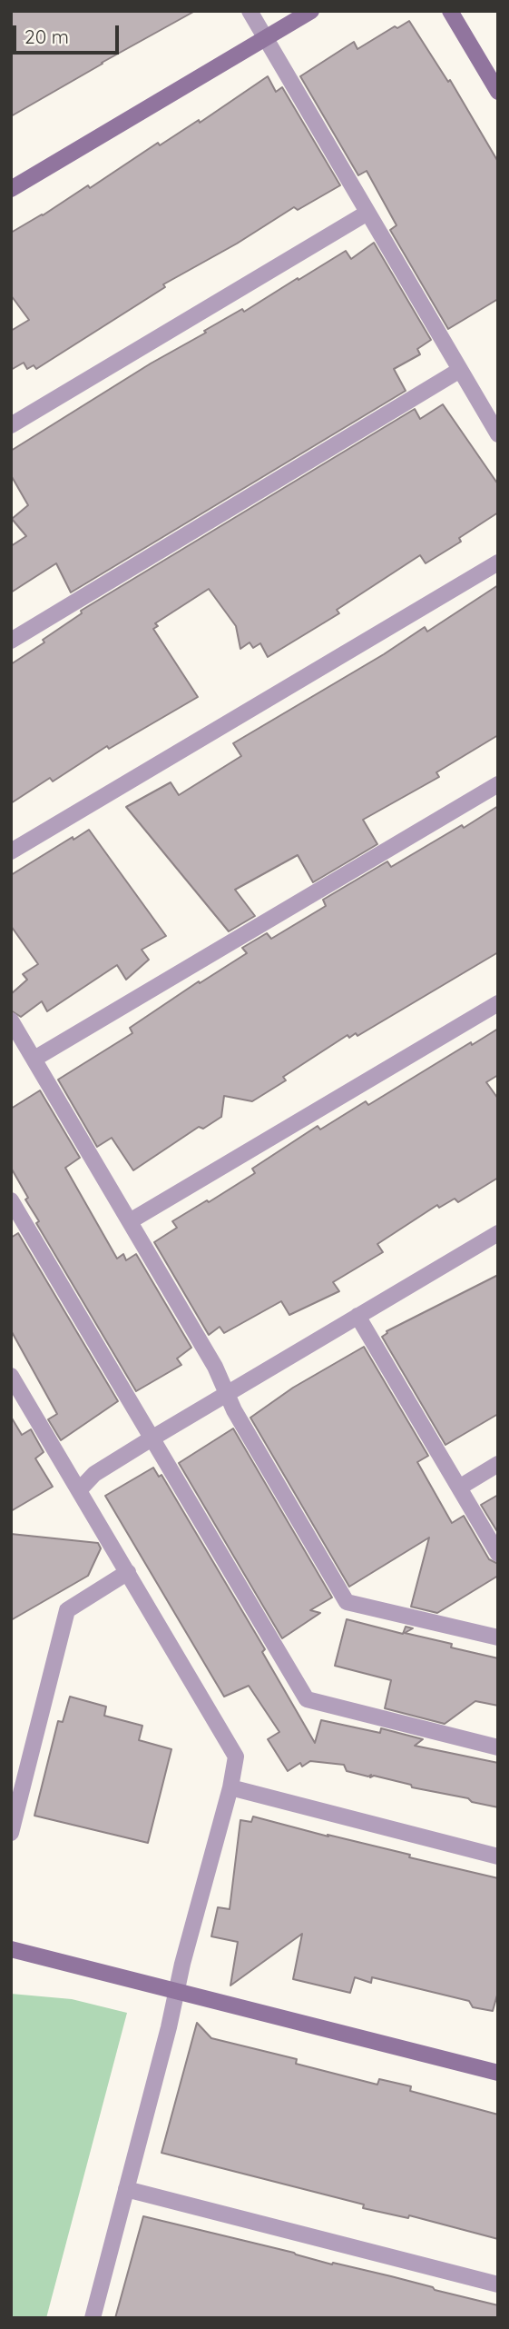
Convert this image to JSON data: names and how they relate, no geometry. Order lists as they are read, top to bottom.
{
  "scale_bar": "20 m"
}
